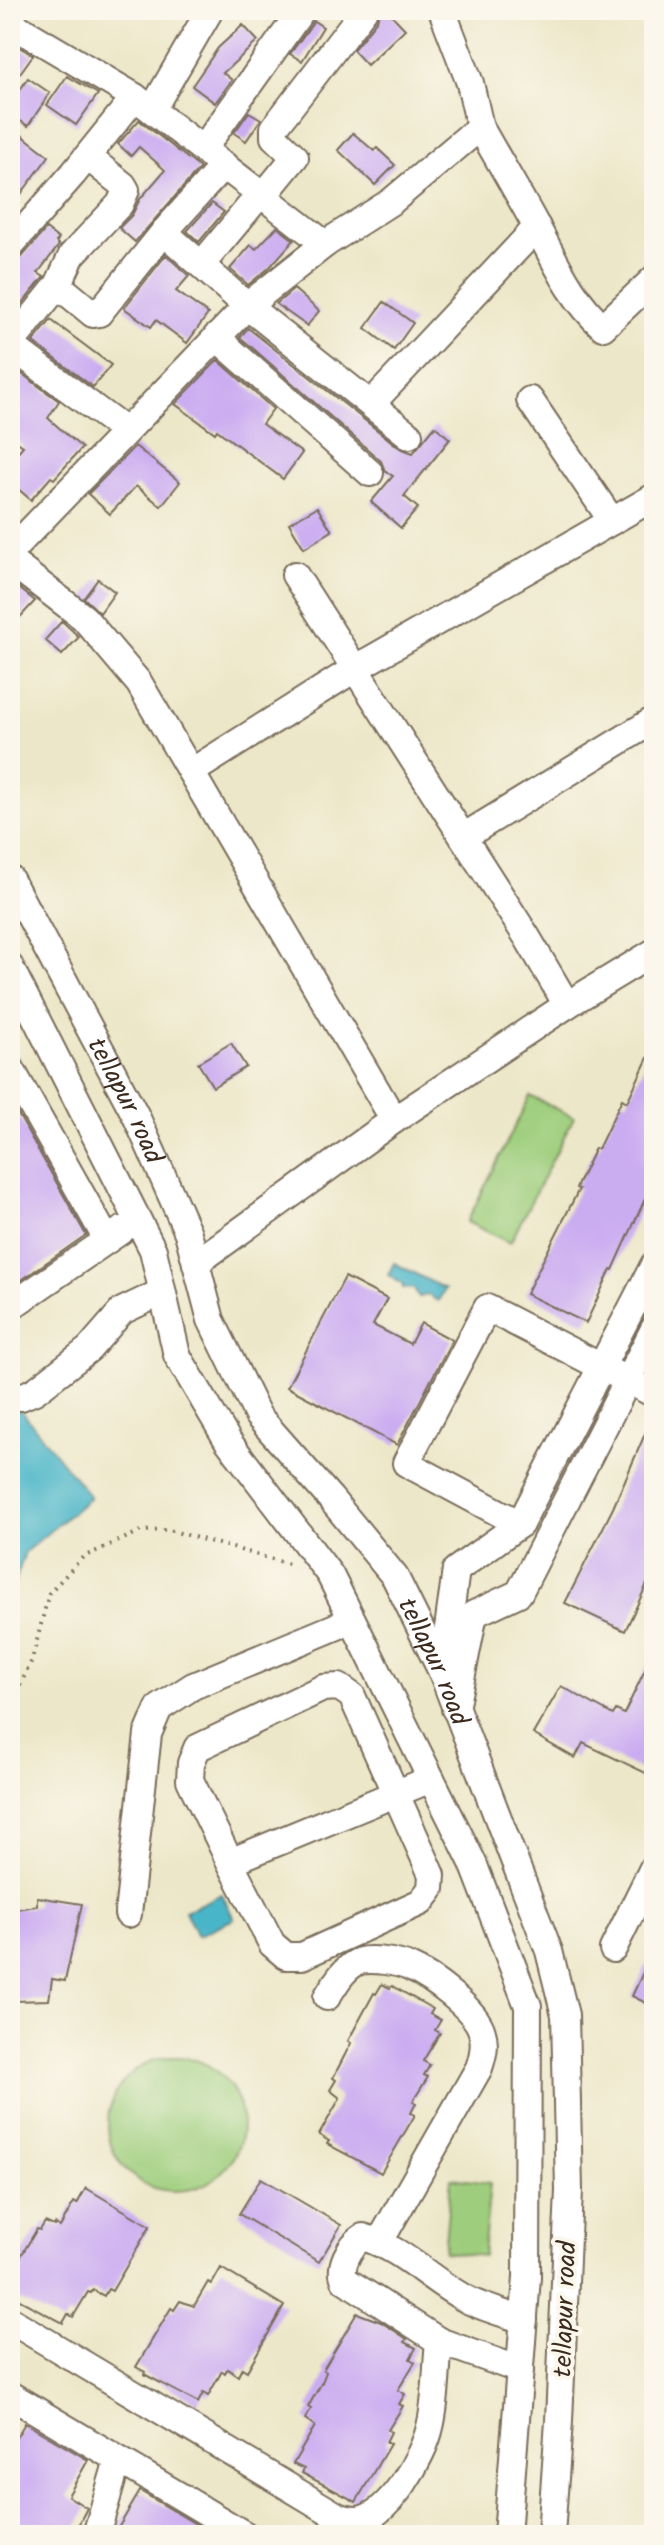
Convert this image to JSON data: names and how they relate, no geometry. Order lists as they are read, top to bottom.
{
  "streets": {
    "street": ["tellapur road"]
  }
}
